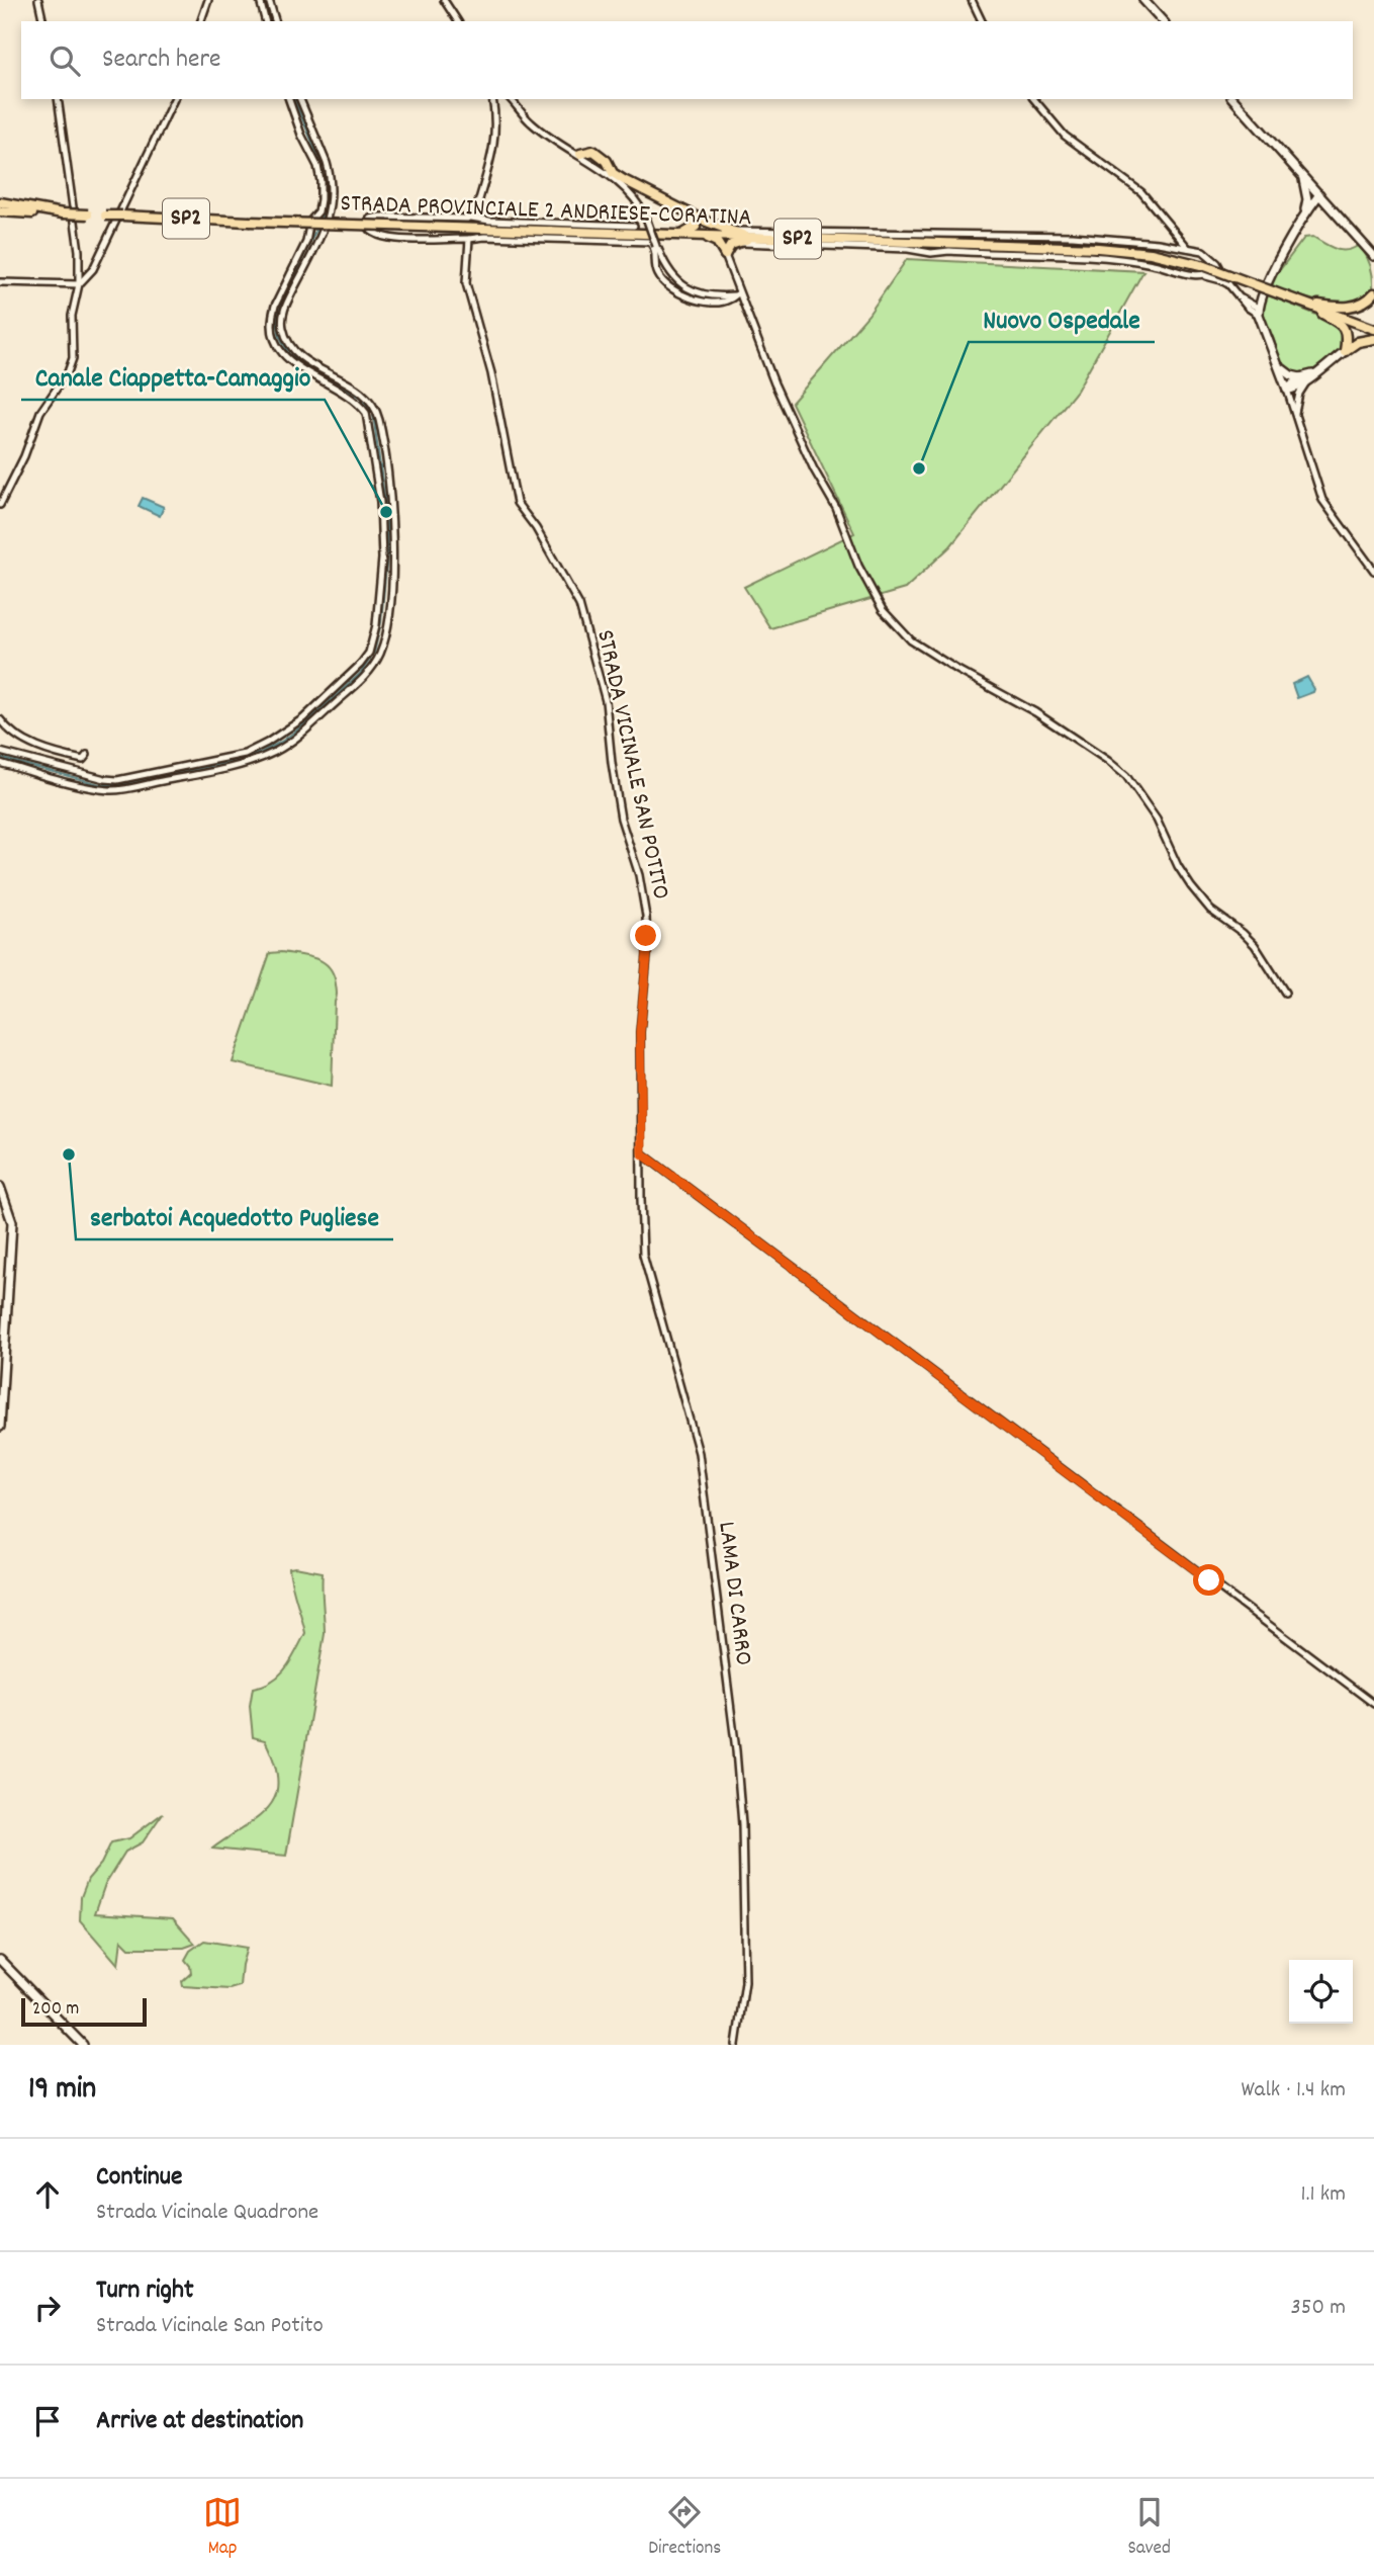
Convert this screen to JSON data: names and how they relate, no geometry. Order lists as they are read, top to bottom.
{
  "streets": {
    "main road": ["STRADA PROVINCIALE 2 ANDRIESE-CORATINA", "SP2"],
    "street": ["STRADA VICINALE SAN POTITO", "LAMA DI CARRO"]
  },
  "crossings": [
    ["STRADA VICINALE SAN POTITO", "LAMA DI CARRO"]
  ],
  "places": ["Nuovo Ospedale", "Canale Ciappetta-Camaggio", "serbatoi Acquedotto Pugliese"],
  "scale_bar": "200 m",
  "page": {
    "search": "Search here",
    "scale": "200 m",
    "heading": ["19 min", "Walk · 1.4 km"],
    "list": [
      ["Continue", "Strada Vicinale Quadrone", "1.1 km"],
      ["Turn right", "Strada Vicinale San Potito", "350 m"],
      "Arrive at destination"
    ],
    "nav": ["Map", "Directions", "Saved"]
  }
}
